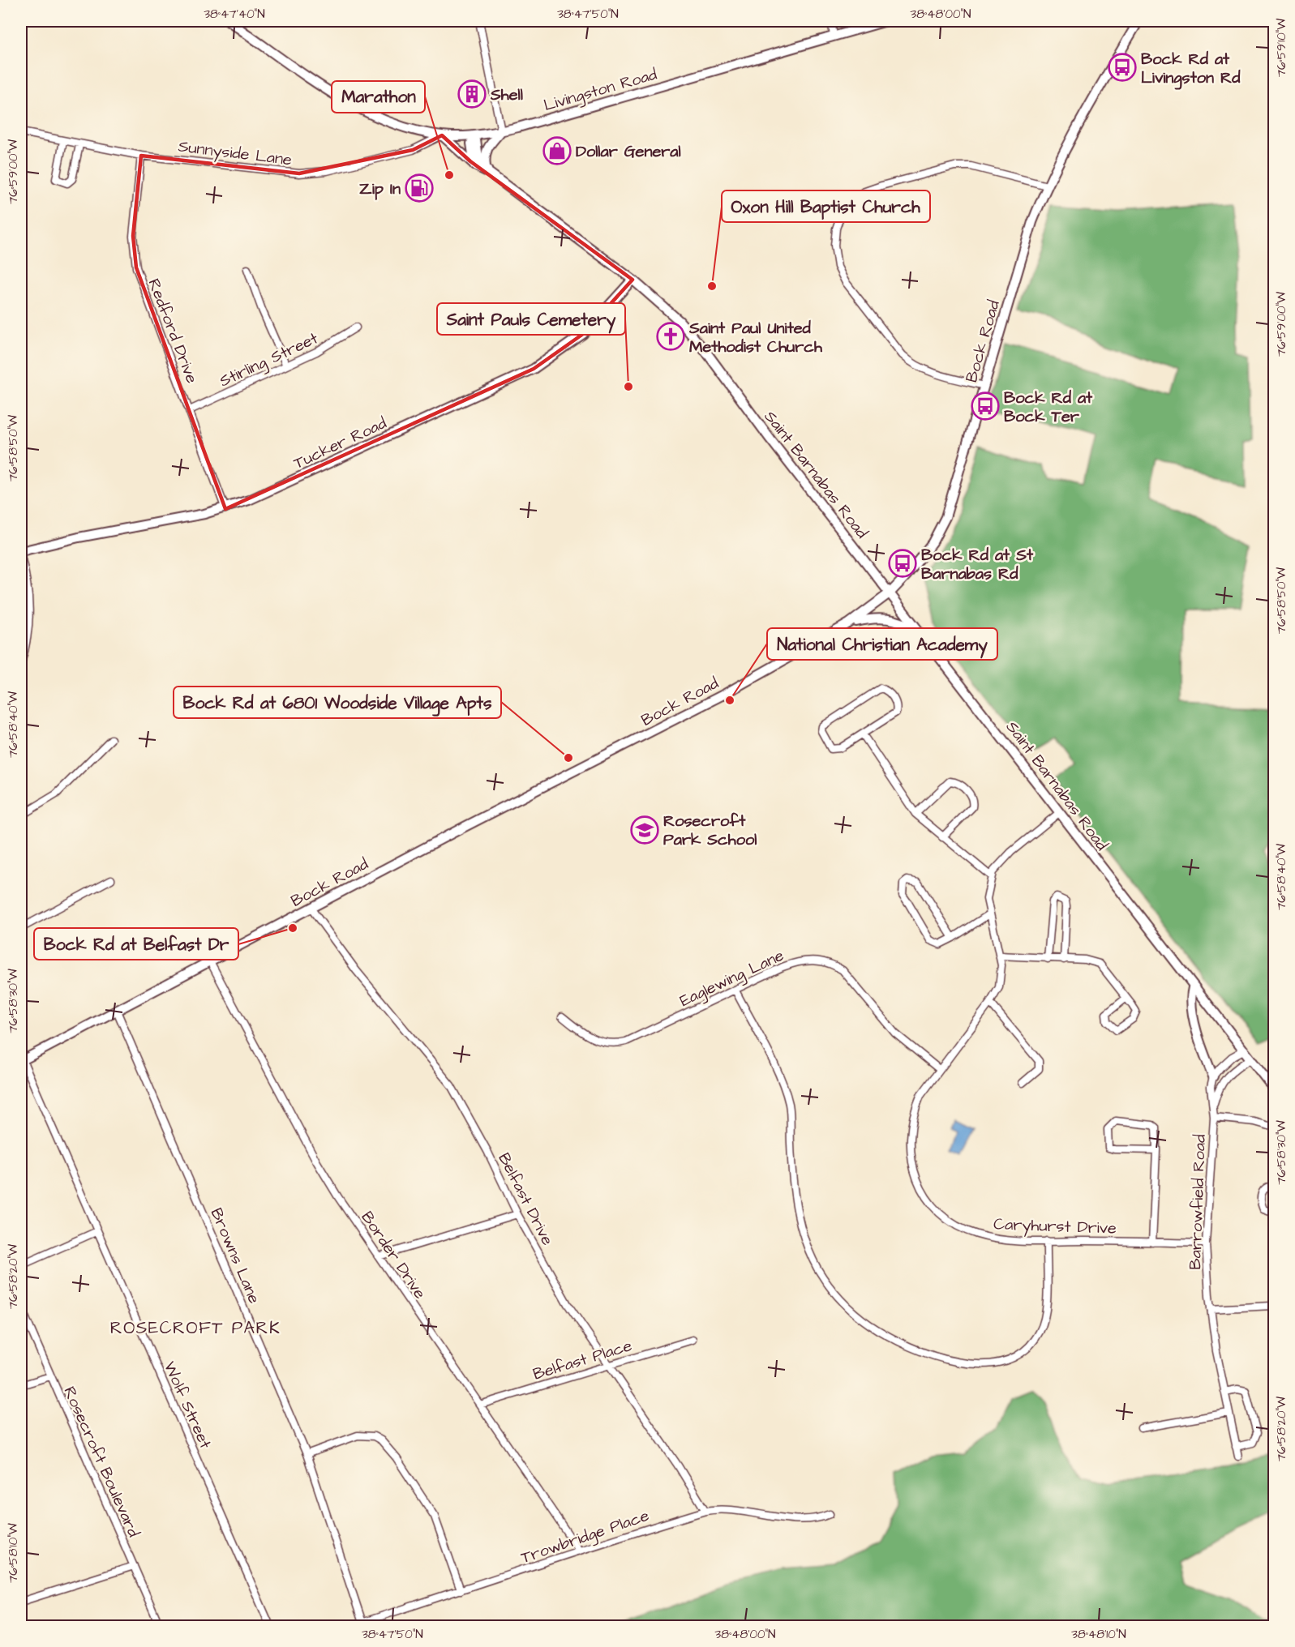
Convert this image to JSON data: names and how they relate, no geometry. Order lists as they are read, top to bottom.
{
  "streets": {
    "main road": [
      "Livingston Road",
      "Bock Road",
      "Tucker Road",
      "Saint Barnabas Road"
    ],
    "street": [
      "Sunnyside Lane",
      "Redford Drive",
      "Stirling Street",
      "Eaglewing Lane",
      "Belfast Drive",
      "Barrowfield Road",
      "Caryhurst Drive",
      "Border Drive",
      "Browns Lane",
      "Belfast Place",
      "Wolf Street",
      "Rosecroft Boulevard",
      "Trowbridge Place"
    ]
  },
  "crossings": [
    ["Livingston Road", "Sunnyside Lane"],
    ["Livingston Road", "Saint Barnabas Road"],
    ["Sunnyside Lane", "Redford Drive"],
    ["Sunnyside Lane", "Saint Barnabas Road"],
    ["Redford Drive", "Stirling Street"],
    ["Redford Drive", "Tucker Road"],
    ["Bock Road", "Saint Barnabas Road"],
    ["Bock Road", "Belfast Drive"],
    ["Bock Road", "Border Drive"],
    ["Bock Road", "Browns Lane"],
    ["Bock Road", "Wolf Street"],
    ["Tucker Road", "Saint Barnabas Road"],
    ["Saint Barnabas Road", "Barrowfield Road"],
    ["Eaglewing Lane", "Caryhurst Drive"],
    ["Belfast Drive", "Belfast Place"],
    ["Belfast Drive", "Trowbridge Place"],
    ["Barrowfield Road", "Caryhurst Drive"],
    ["Border Drive", "Belfast Place"],
    ["Border Drive", "Trowbridge Place"],
    ["Browns Lane", "Trowbridge Place"]
  ],
  "districts": ["ROSECROFT PARK"],
  "places": {
    "bus stop": ["Bock Rd at Livingston Rd", "Bock Rd at Bock Ter", "Bock Rd at St Barnabas Rd"],
    "building": ["Shell"],
    "shop": ["Dollar General"],
    "other": [
      "Marathon",
      "Oxon Hill Baptist Church",
      "Saint Pauls Cemetery",
      "National Christian Academy",
      "Bock Rd at 6801 Woodside Village Apts",
      "Bock Rd at Belfast Dr"
    ],
    "fuel station": ["Zip In"],
    "church": ["Saint Paul United Methodist Church"],
    "school or university": ["Rosecroft Park School"]
  },
  "coordinates": [
    "38°47'40\"N",
    "38°47'50\"N",
    "38°48'00\"N",
    "76°59'10\"W",
    "76°59'00\"W",
    "76°58'50\"W",
    "76°58'40\"W",
    "76°58'30\"W",
    "76°58'20\"W",
    "76°58'10\"W",
    "38°48'10\"N"
  ]
}
